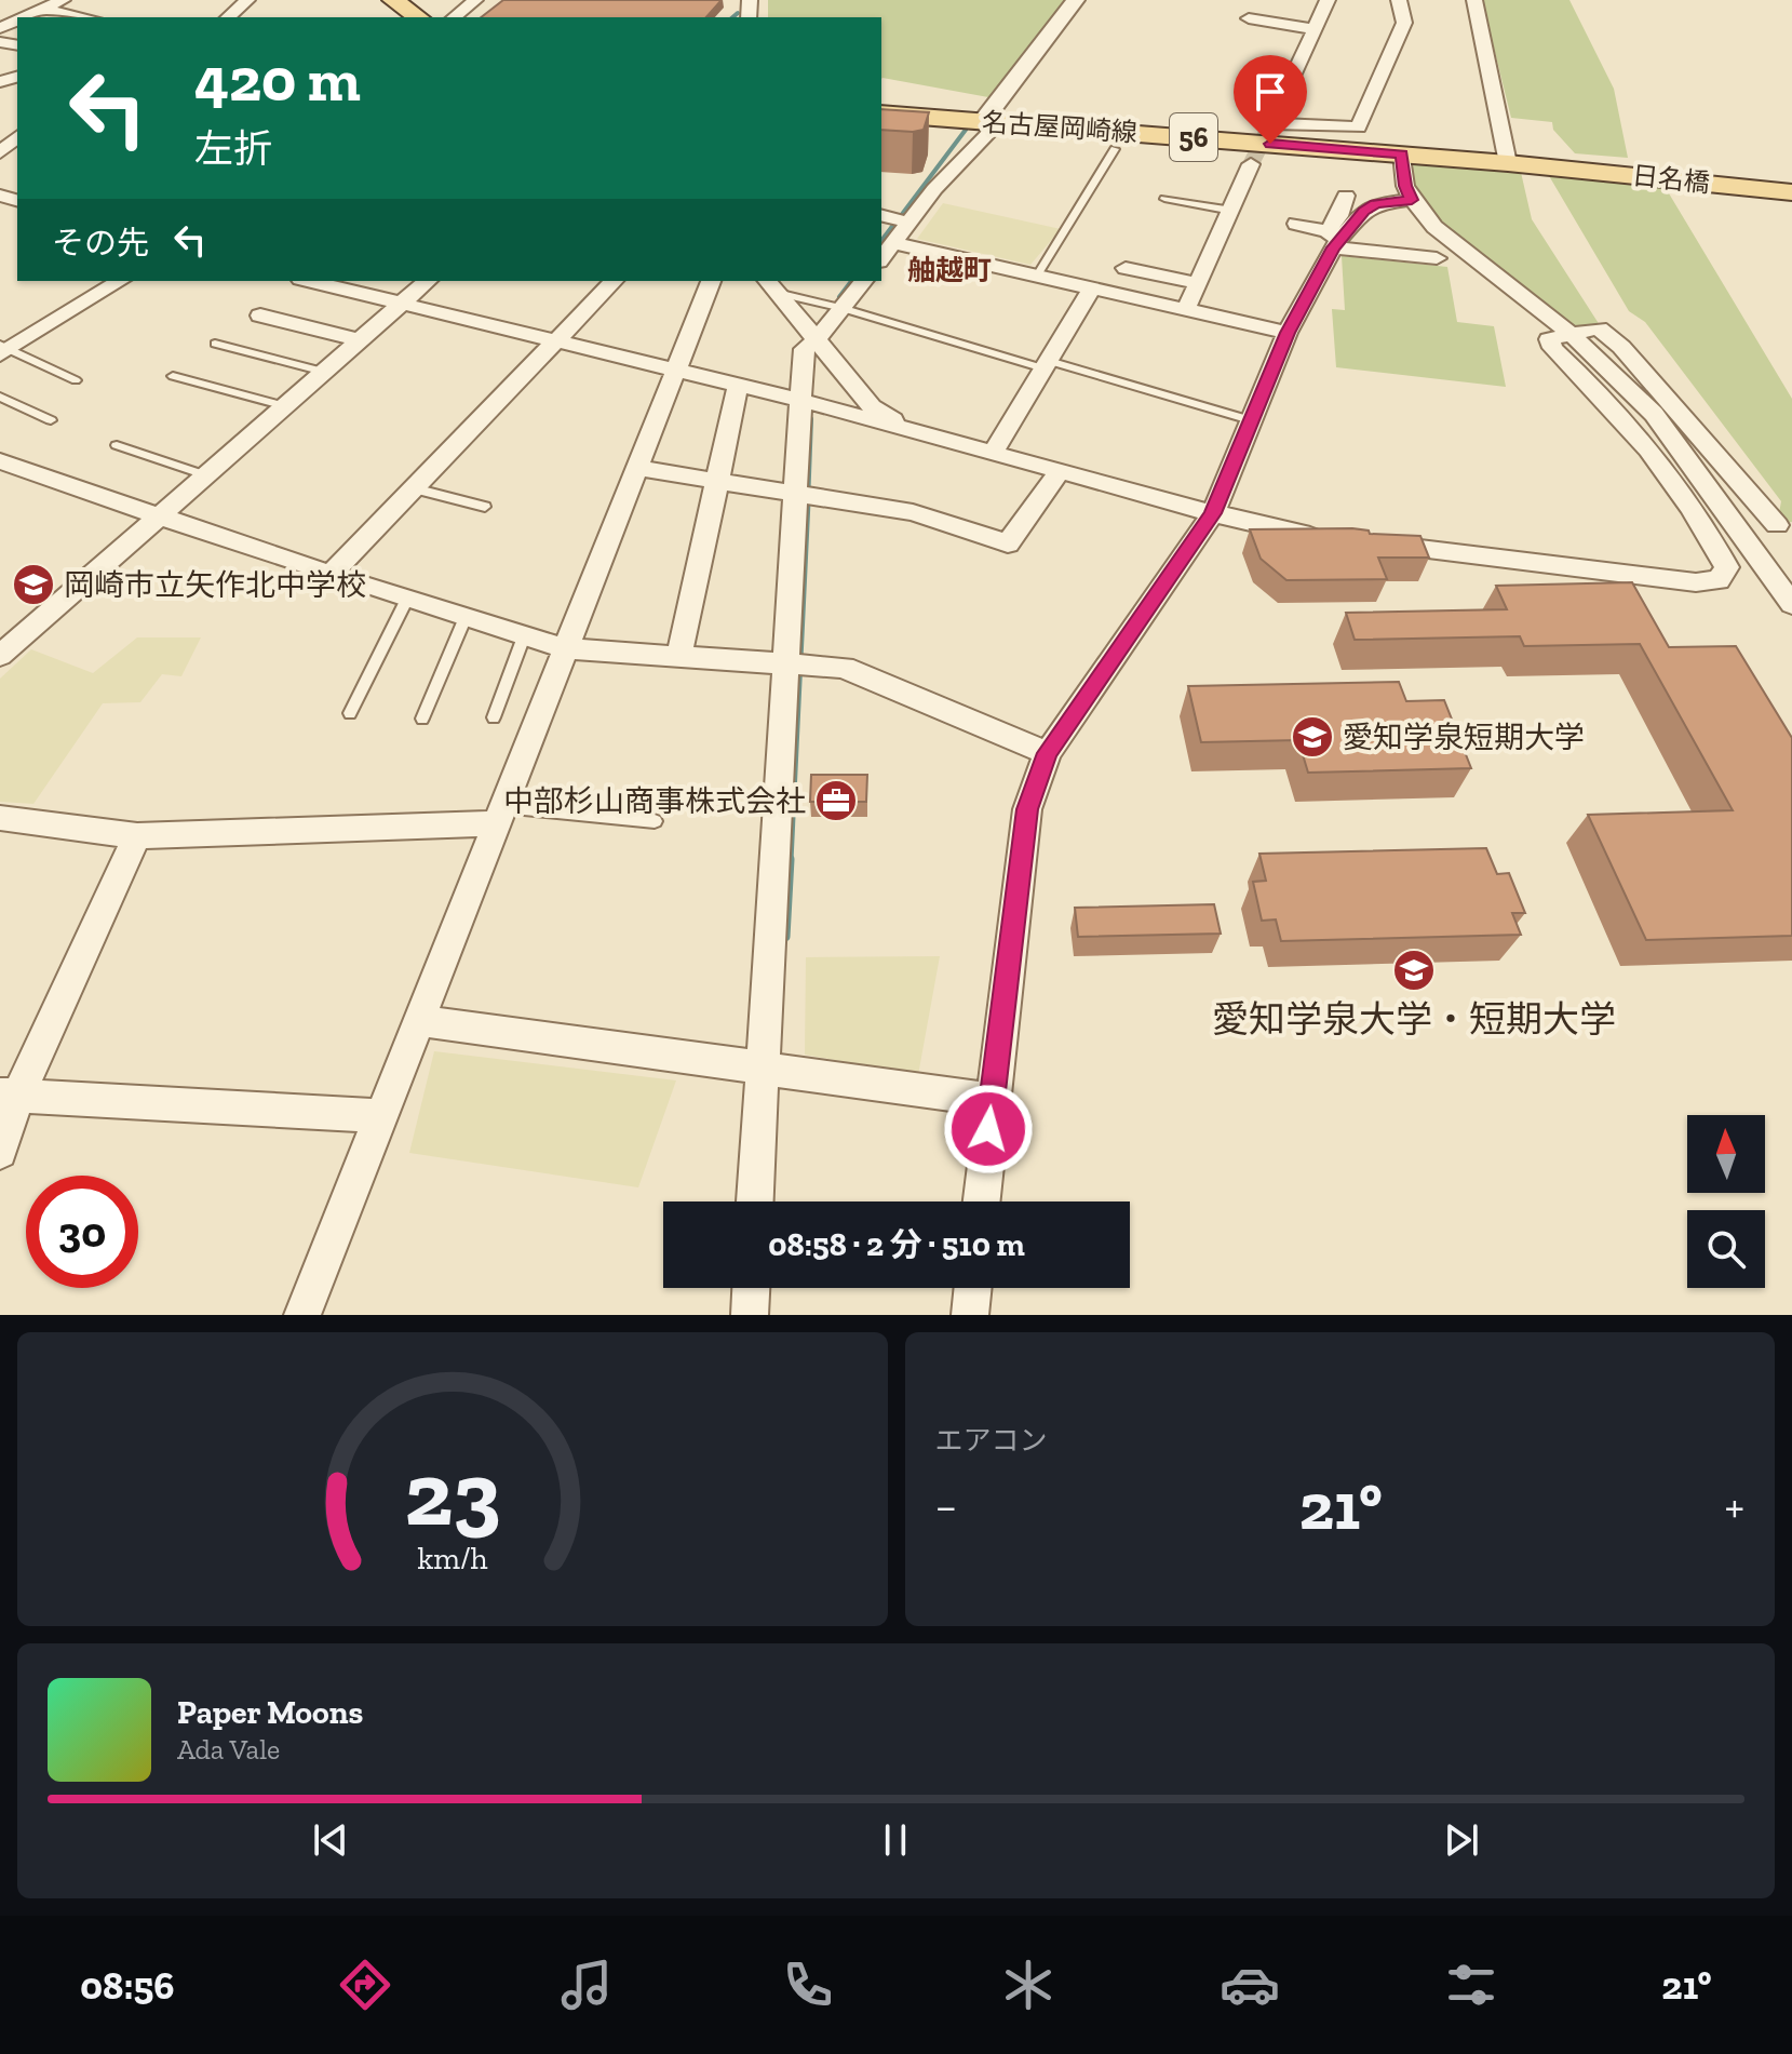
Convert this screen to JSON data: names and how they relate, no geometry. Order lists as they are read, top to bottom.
{
  "streets": {
    "main road": ["名古屋岡崎線", "56", "日名橋"]
  },
  "crossings": [
    ["名古屋岡崎線", "日名橋"]
  ],
  "districts": ["舳越町"],
  "places": {
    "school or university": ["岡崎市立矢作北中学校", "愛知学泉短期大学", "愛知学泉大学・短期大学"],
    "office": ["中部杉山商事株式会社"]
  },
  "north": "top",
  "page": {
    "turn": ["420 m", "左折"],
    "then": "その先",
    "limit": "30",
    "trip": "08:58 · 2 分 · 510 m",
    "tile": "エアコン",
    "heat": ["−", "21°", "+"],
    "song": ["Paper Moons", "Ada Vale"],
    "tabs": ["08:56", "21°"],
    "gauge": ["23", "km/h"]
  }
}
